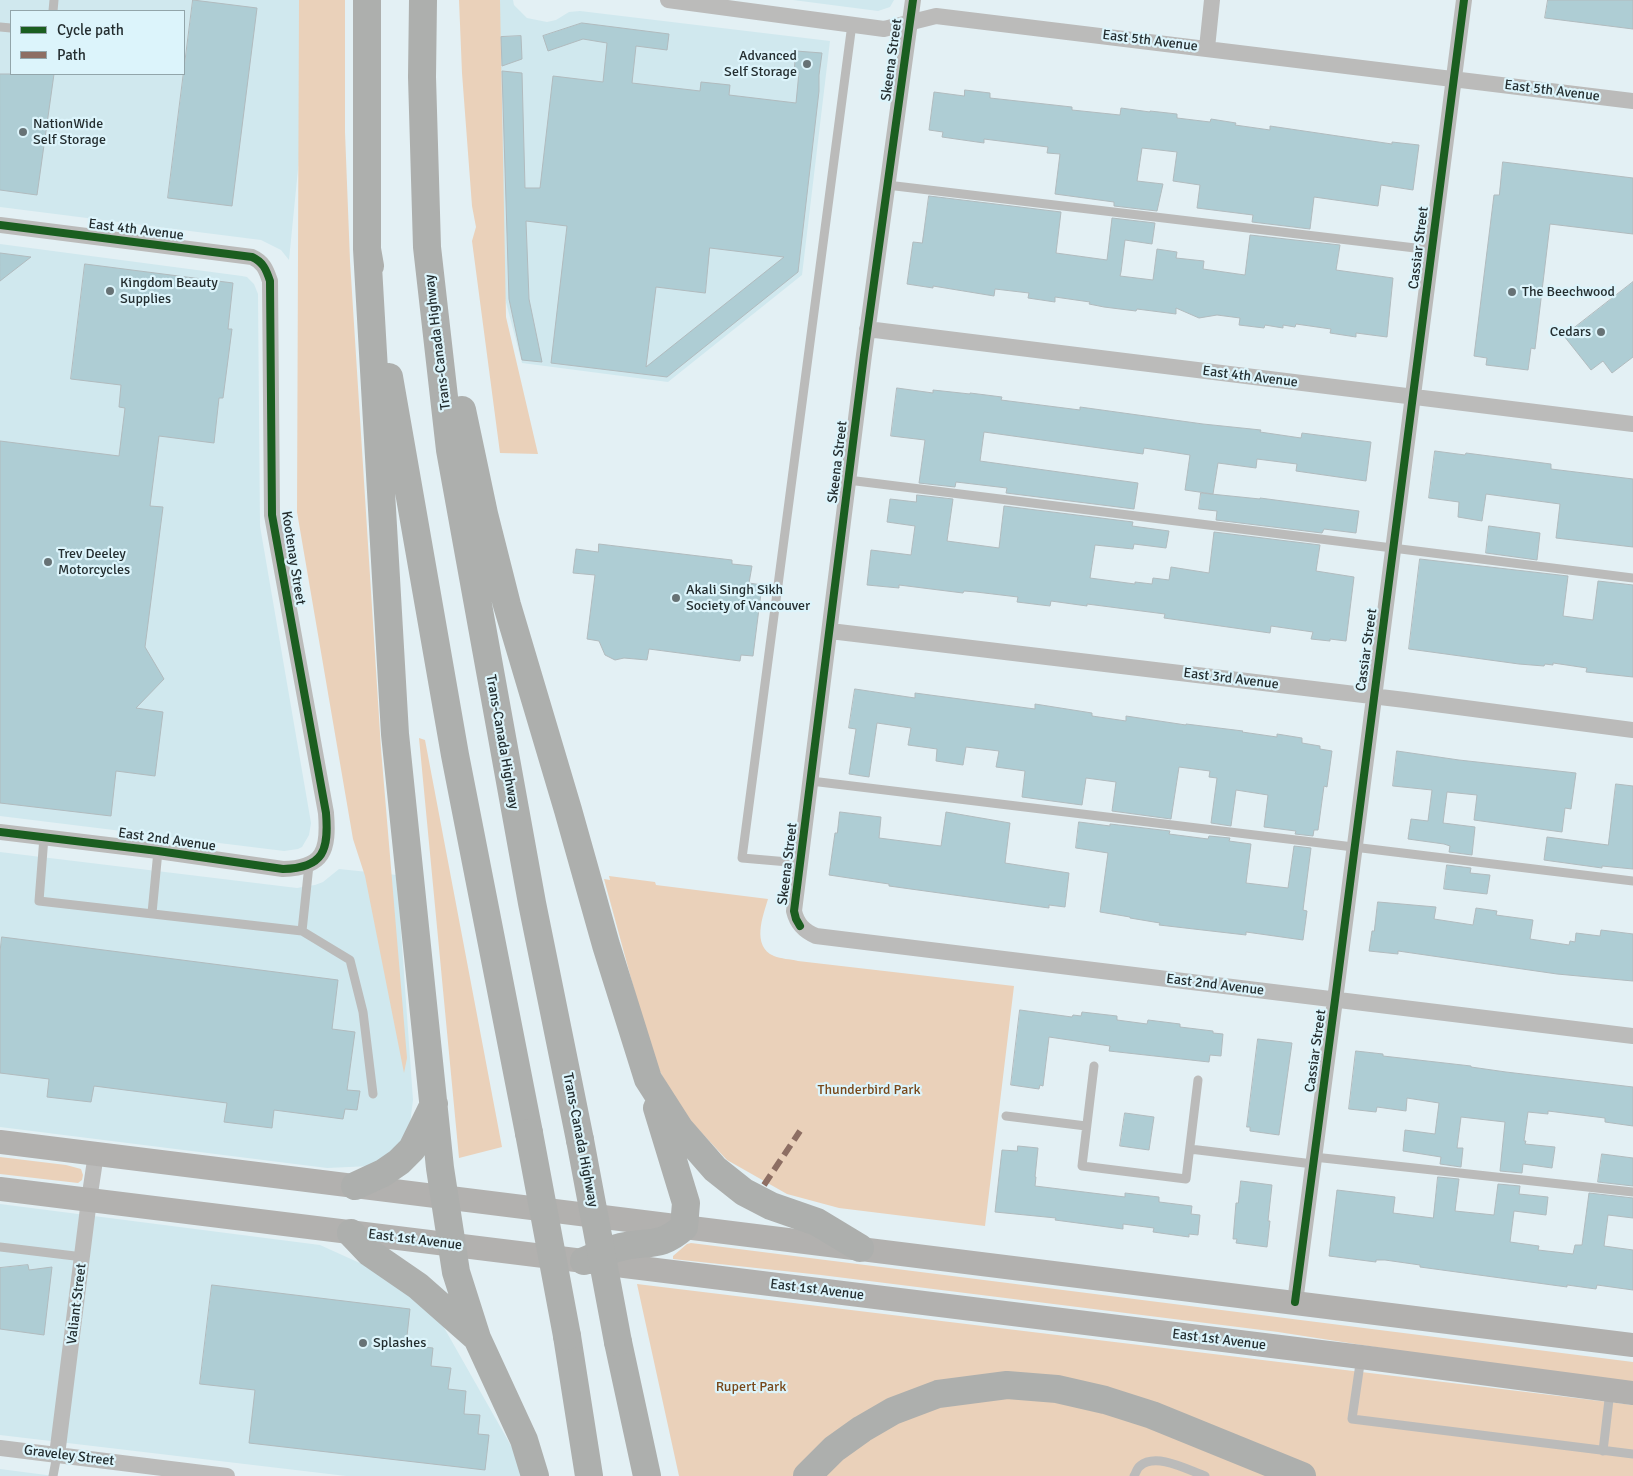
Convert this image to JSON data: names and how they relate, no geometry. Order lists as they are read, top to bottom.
{
  "streets": {
    "highway": ["Trans-Canada Highway"],
    "main road": ["East 1st Avenue"],
    "street": [
      "East 5th Avenue",
      "Skeena Street",
      "East 4th Avenue",
      "Cassiar Street",
      "Kootenay Street",
      "East 3rd Avenue",
      "East 2nd Avenue",
      "Valiant Street",
      "Graveley Street"
    ]
  },
  "crossings": [
    ["East 5th Avenue", "Skeena Street"],
    ["East 5th Avenue", "Cassiar Street"],
    ["Skeena Street", "East 4th Avenue"],
    ["Skeena Street", "East 3rd Avenue"],
    ["Skeena Street", "East 2nd Avenue"],
    ["East 4th Avenue", "Cassiar Street"],
    ["East 4th Avenue", "Kootenay Street"],
    ["Cassiar Street", "East 3rd Avenue"],
    ["Cassiar Street", "East 2nd Avenue"],
    ["Kootenay Street", "East 2nd Avenue"],
    ["East 1st Avenue", "Valiant Street"],
    ["Valiant Street", "Graveley Street"]
  ],
  "parks": ["Thunderbird Park", "Rupert Park"],
  "places": [
    "Advanced Self Storage",
    "NationWide Self Storage",
    "Kingdom Beauty Supplies",
    "The Beechwood",
    "Cedars",
    "Trev Deeley Motorcycles",
    "Akali Singh Sikh Society of Vancouver",
    "Splashes"
  ],
  "legend": ["Cycle path", "Path"]
}
